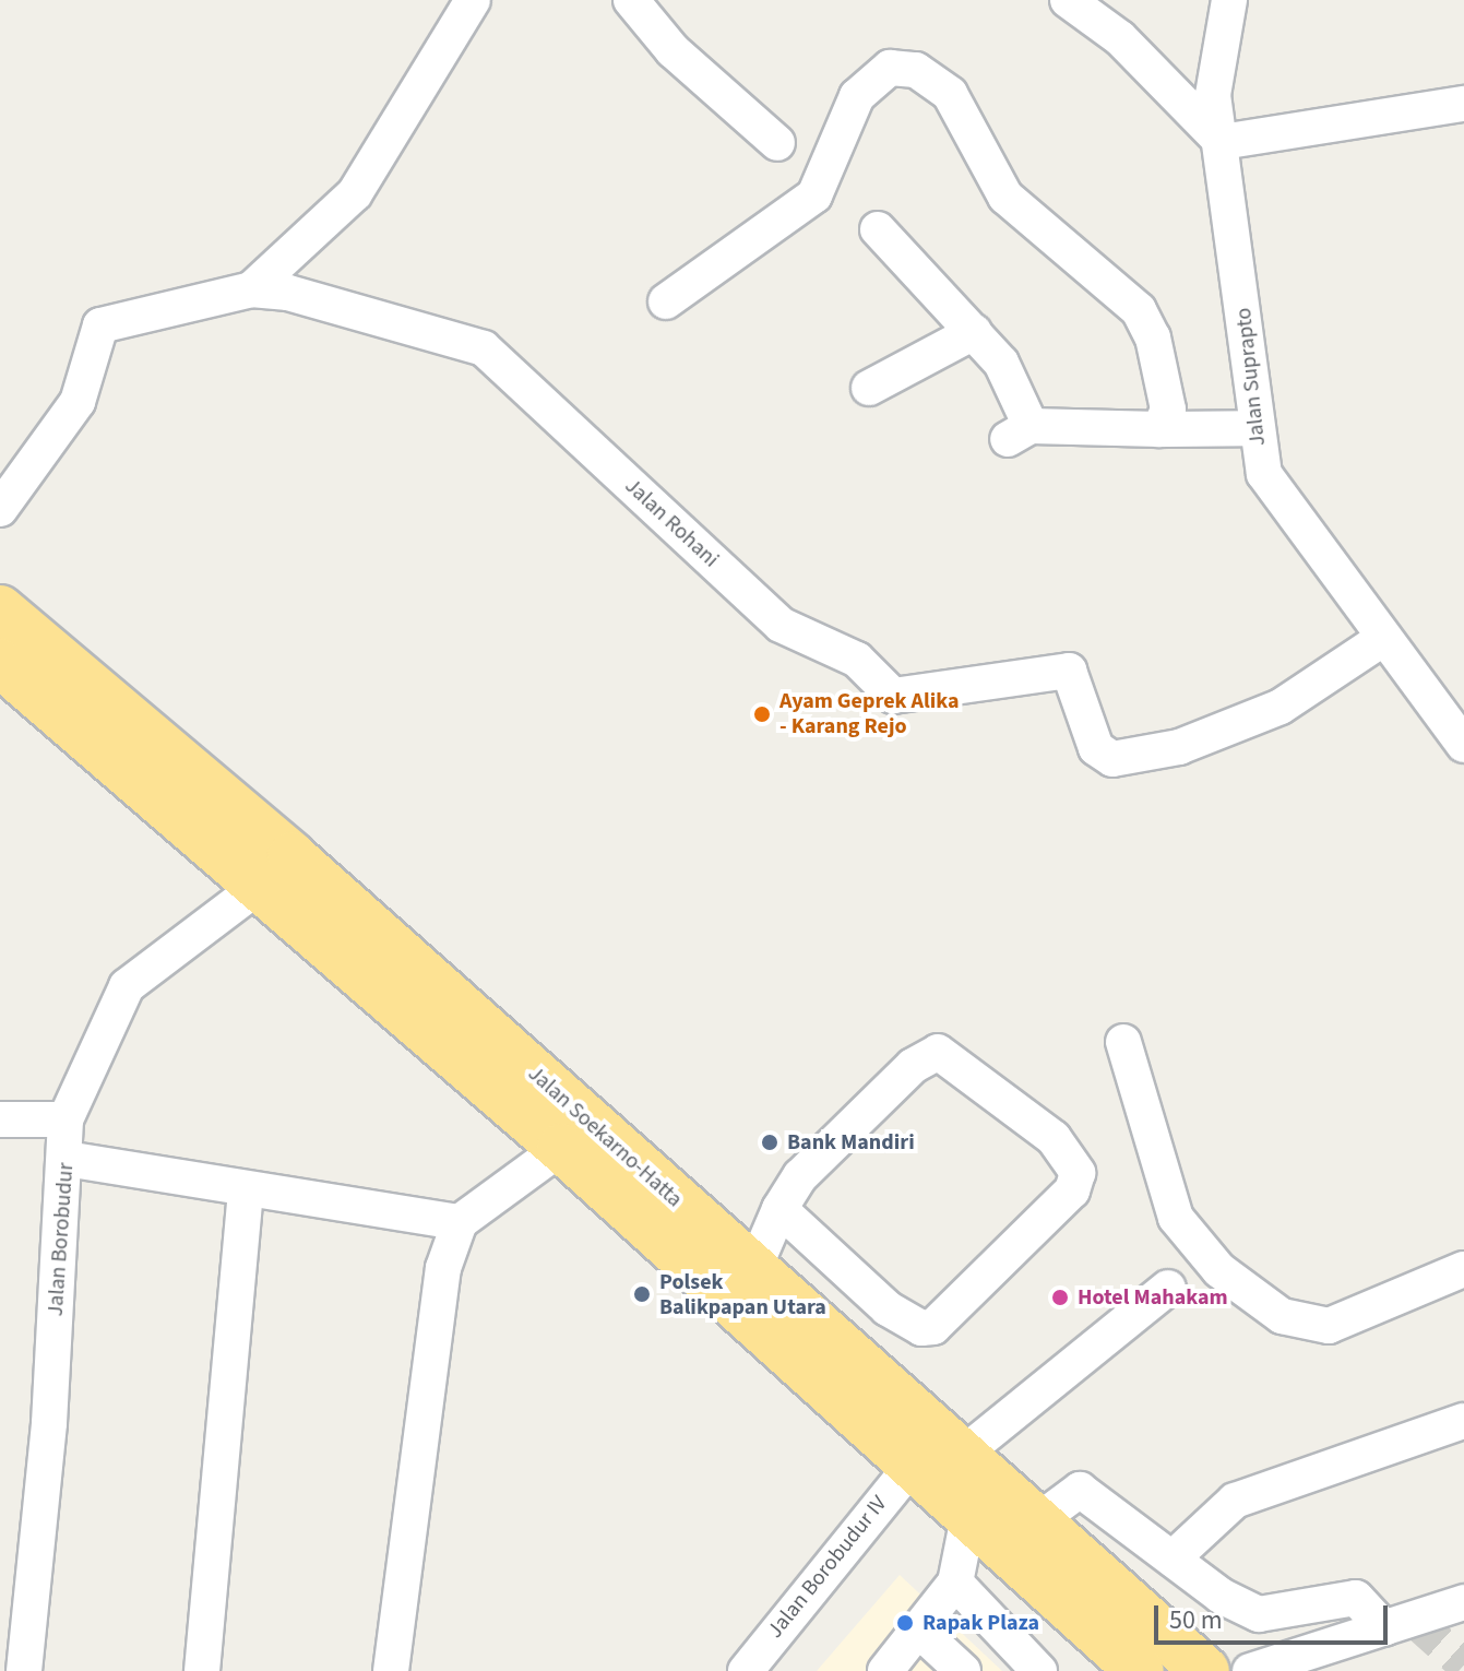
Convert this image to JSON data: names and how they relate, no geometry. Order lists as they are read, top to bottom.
{
  "streets": {
    "highway": ["Jalan Soekarno-Hatta"],
    "street": [
      "Jalan Suprapto",
      "Jalan Rohani",
      "Jalan Borobudur",
      "Jalan Borobudur IV"
    ]
  },
  "crossings": [
    ["Jalan Suprapto", "Jalan Rohani"],
    ["Jalan Soekarno-Hatta", "Jalan Borobudur"],
    ["Jalan Soekarno-Hatta", "Jalan Borobudur IV"]
  ],
  "places": [
    "Ayam Geprek Alika - Karang Rejo",
    "Bank Mandiri",
    "Polsek Balikpapan Utara",
    "Hotel Mahakam",
    "Rapak Plaza"
  ],
  "scale_bar": "50 m"
}
